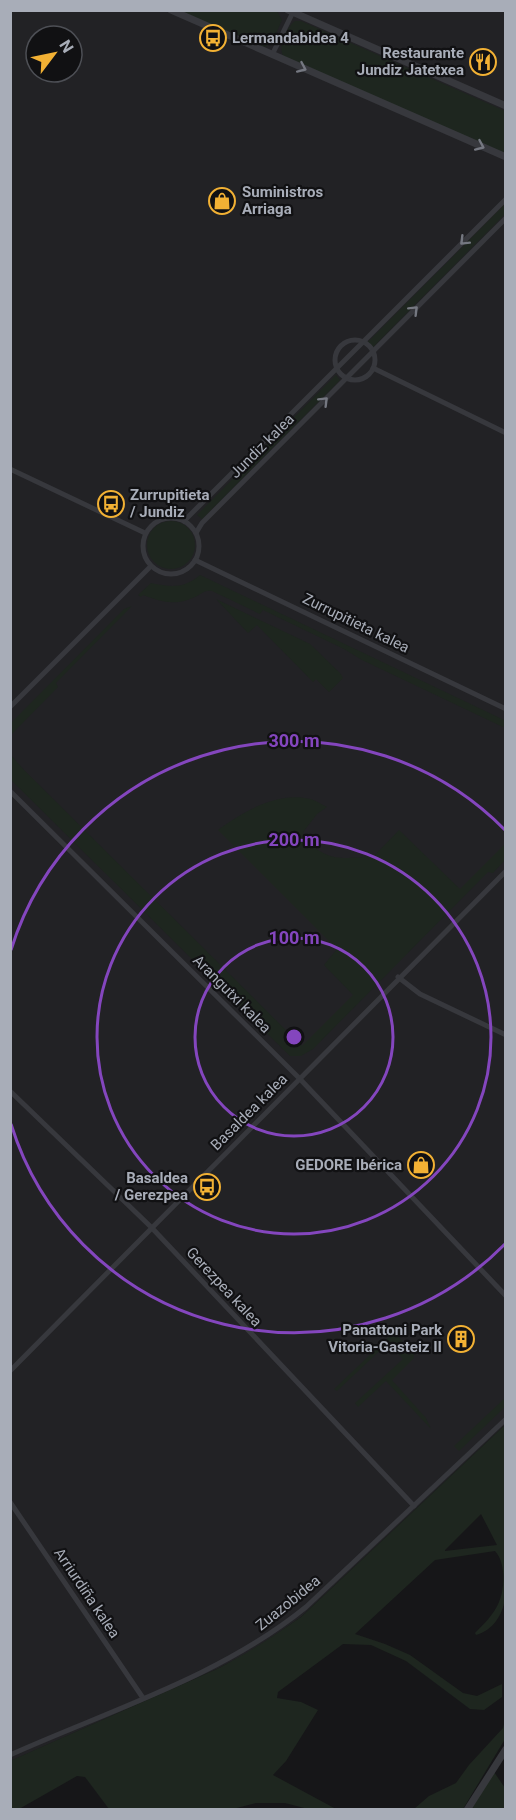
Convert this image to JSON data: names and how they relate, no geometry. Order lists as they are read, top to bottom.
{
  "streets": {
    "street": [
      "Jundiz kalea",
      "Zurrupitieta kalea",
      "Arangutxi kalea",
      "Basaldea kalea",
      "Gerezpea kalea",
      "Arriurdiña kalea",
      "Zuazobidea"
    ]
  },
  "crossings": [
    ["Jundiz kalea", "Zurrupitieta kalea"],
    ["Arangutxi kalea", "Basaldea kalea"],
    ["Basaldea kalea", "Gerezpea kalea"],
    ["Gerezpea kalea", "Zuazobidea"],
    ["Arriurdiña kalea", "Zuazobidea"]
  ],
  "places": {
    "bus stop": ["Lermandabidea 4", "Zurrupitieta / Jundiz", "Basaldea / Gerezpea"],
    "restaurant": ["Restaurante Jundiz Jatetxea"],
    "shop": ["Suministros Arriaga", "GEDORE Ibérica"],
    "building": ["Panattoni Park Vitoria-Gasteiz II"]
  },
  "north": "top right",
  "rings": ["300 m", "200 m", "100 m"]
}
